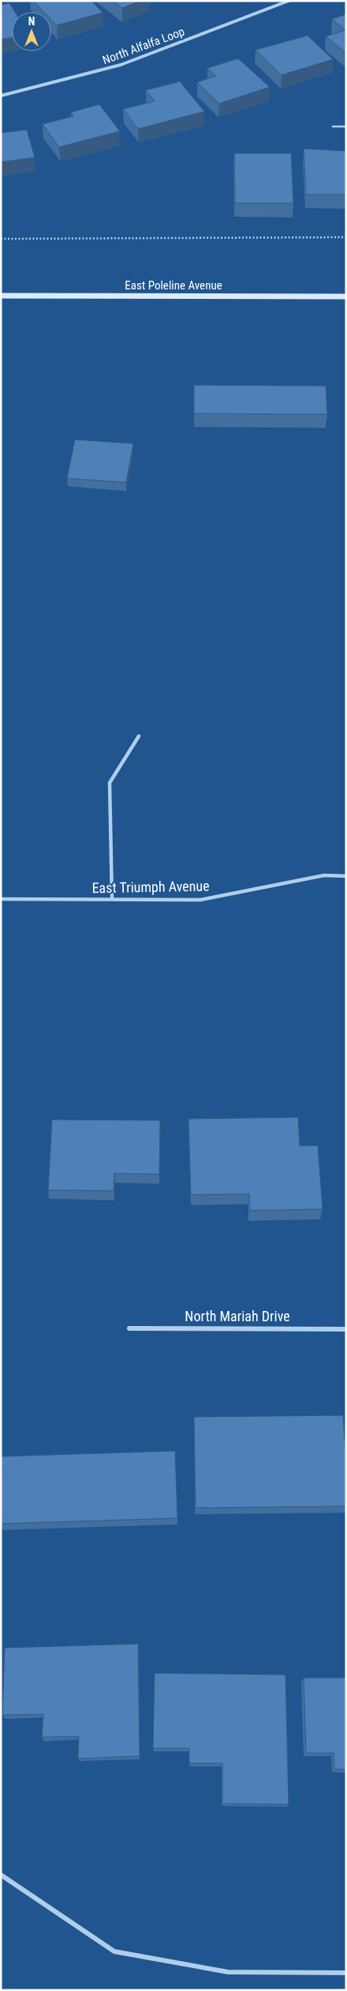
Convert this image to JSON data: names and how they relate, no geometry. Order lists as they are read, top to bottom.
{
  "streets": {
    "main road": ["East Poleline Avenue"],
    "street": ["North Alfalfa Loop", "East Triumph Avenue", "North Mariah Drive"]
  },
  "north": "top"
}
